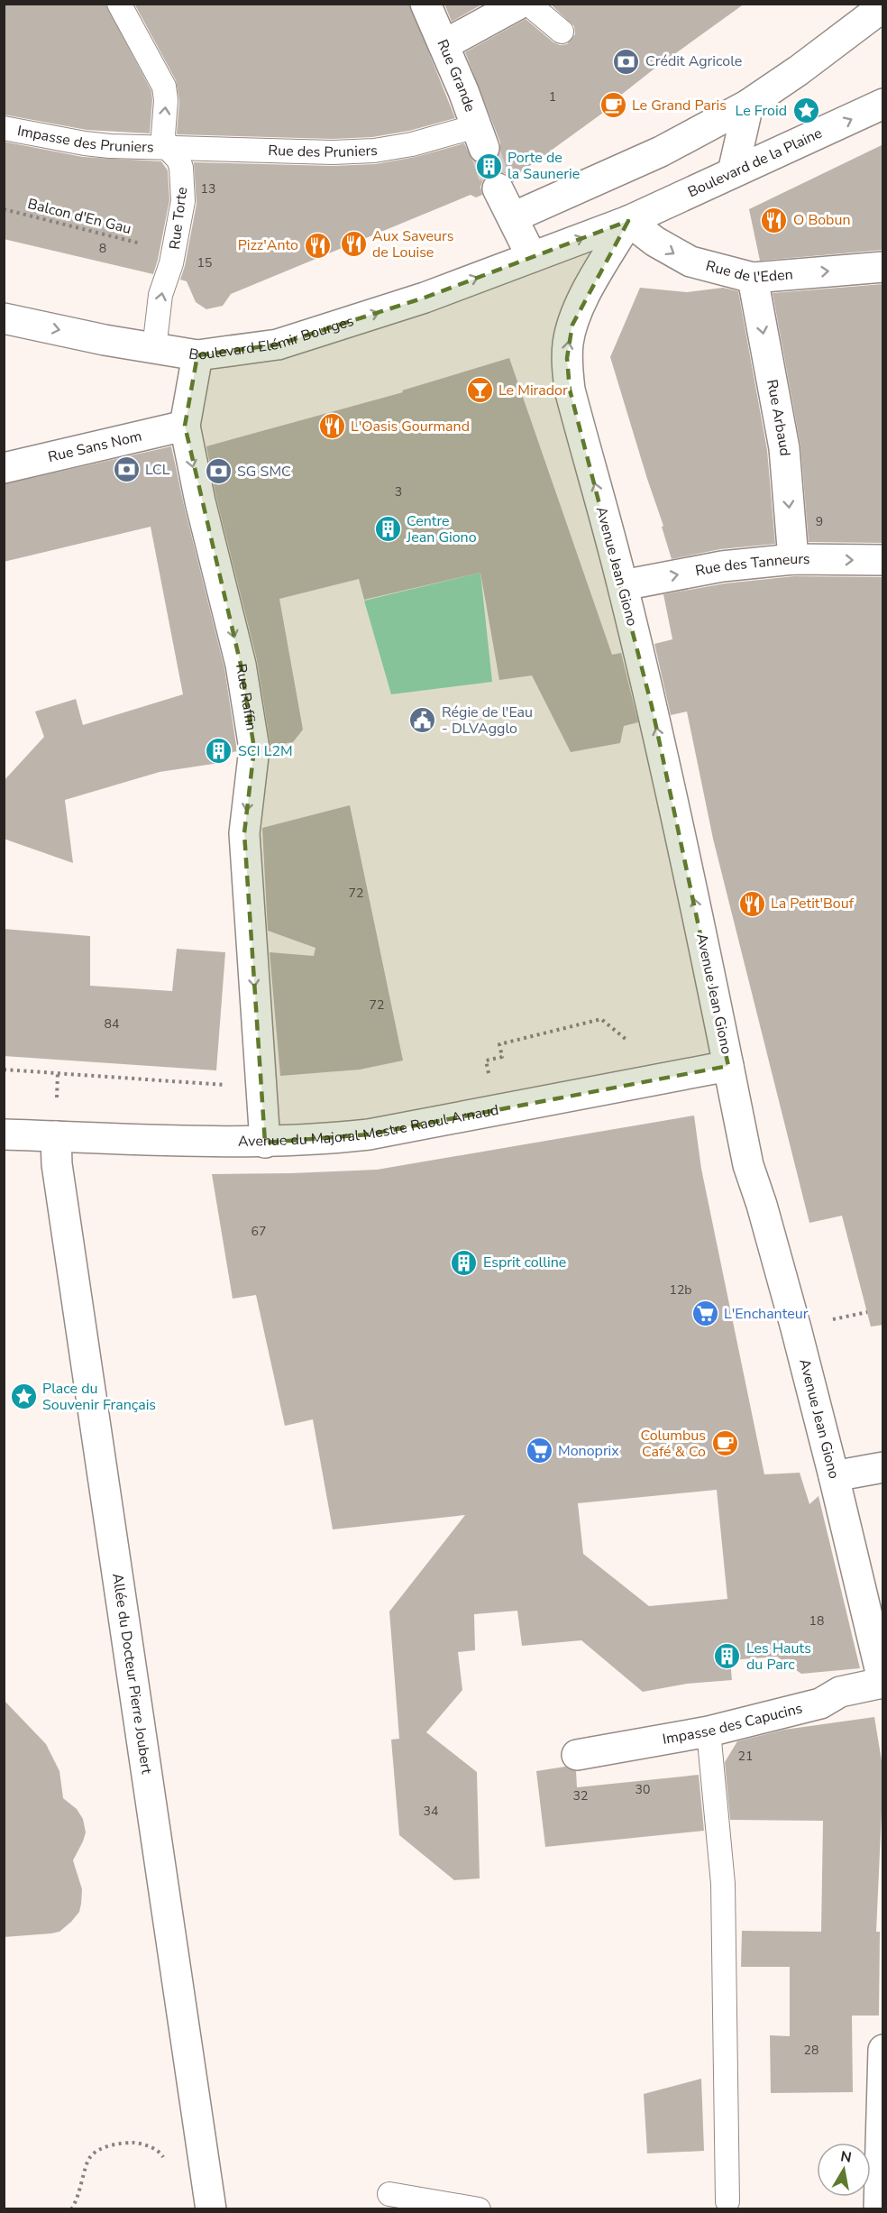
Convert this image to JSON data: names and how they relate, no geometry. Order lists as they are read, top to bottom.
{
  "streets": {
    "street": [
      "Rue Grande",
      "Boulevard de la Plaine",
      "Rue de l'Eden",
      "Boulevard Elémir Bourges",
      "Rue Arbaud",
      "Rue Sans Nom",
      "Avenue Jean Giono",
      "Rue des Tanneurs",
      "Rue Raffin",
      "Avenue du Majoral Mestre Raoul Arnaud",
      "Allée du Docteur Pierre Joubert",
      "Impasse des Capucins"
    ],
    "lane": ["Impasse des Pruniers", "Rue des Pruniers", "Rue Torte"],
    "path": ["Balcon d'En Gau"]
  },
  "crossings": [
    ["Rue Grande", "Rue des Pruniers"],
    ["Impasse des Pruniers", "Rue des Pruniers"],
    ["Impasse des Pruniers", "Rue Torte"],
    ["Rue des Pruniers", "Rue Torte"],
    ["Boulevard de la Plaine", "Rue de l'Eden"],
    ["Boulevard de la Plaine", "Boulevard Elémir Bourges"],
    ["Boulevard de la Plaine", "Avenue Jean Giono"],
    ["Rue Torte", "Boulevard Elémir Bourges"],
    ["Rue de l'Eden", "Rue Arbaud"],
    ["Rue de l'Eden", "Avenue Jean Giono"],
    ["Boulevard Elémir Bourges", "Rue Raffin"],
    ["Rue Arbaud", "Rue des Tanneurs"],
    ["Rue Sans Nom", "Rue Raffin"],
    ["Avenue Jean Giono", "Rue des Tanneurs"],
    ["Avenue Jean Giono", "Avenue du Majoral Mestre Raoul Arnaud"],
    ["Avenue Jean Giono", "Impasse des Capucins"],
    ["Rue Raffin", "Avenue du Majoral Mestre Raoul Arnaud"],
    ["Avenue du Majoral Mestre Raoul Arnaud", "Allée du Docteur Pierre Joubert"]
  ],
  "one_way": [
    "Rue Torte",
    "Rue de l'Eden",
    "Boulevard Elémir Bourges",
    "Rue Arbaud",
    "Avenue Jean Giono",
    "Rue des Tanneurs",
    "Rue Raffin"
  ],
  "places": {
    "bank": ["Crédit Agricole", "LCL", "SG SMC"],
    "cafe": ["Le Grand Paris", "Columbus Café & Co"],
    "place": ["Le Froid", "Place du Souvenir Français"],
    "building": [
      "Porte de la Saunerie",
      "Centre Jean Giono",
      "SCI L2M",
      "Esprit colline",
      "Les Hauts du Parc"
    ],
    "restaurant": [
      "O Bobun",
      "Aux Saveurs de Louise",
      "Pizz'Anto",
      "L'Oasis Gourmand",
      "La Petit'Bouf"
    ],
    "bar": ["Le Mirador"],
    "public building": ["Régie de l'Eau - DLVAgglo"],
    "supermarket": ["L'Enchanteur", "Monoprix"]
  },
  "house_numbers": [
    "1",
    "13",
    "8",
    "15",
    "3",
    "9",
    "72",
    "72",
    "84",
    "67",
    "12b",
    "18",
    "21",
    "30",
    "32",
    "34",
    "28"
  ],
  "north": "top"
}
